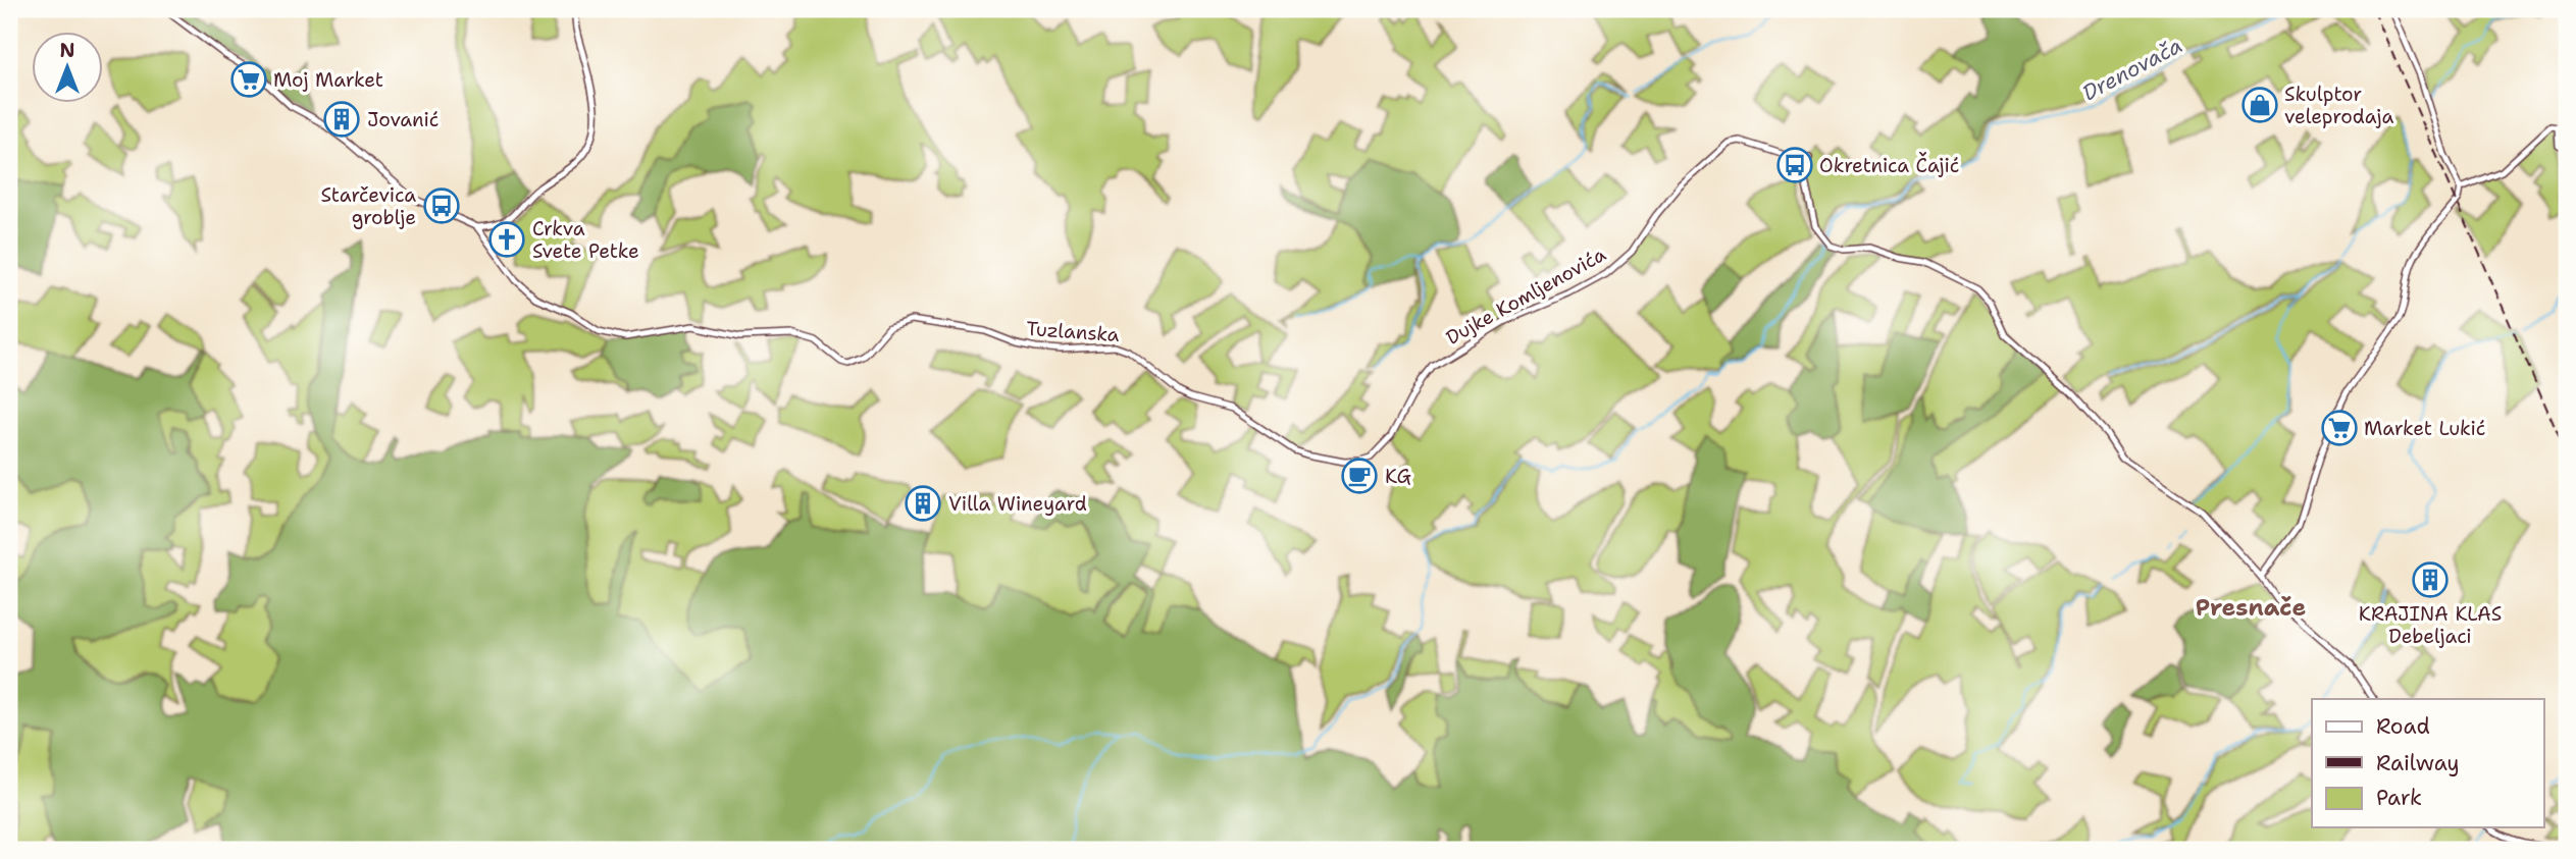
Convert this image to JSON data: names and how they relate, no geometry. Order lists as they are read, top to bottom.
{
  "streets": {
    "street": ["Dujke Komljenovića", "Tuzlanska"]
  },
  "crossings": [
    ["Dujke Komljenovića", "Tuzlanska"]
  ],
  "districts": ["Presnače"],
  "water": ["Drenovača"],
  "places": {
    "supermarket": ["Moj Market", "Market Lukić"],
    "shop": ["Skulptor veleprodaja"],
    "building": ["Jovanić", "Villa Wineyard", "KRAJINA KLAS Debeljaci"],
    "bus stop": ["Okretnica Čajić", "Starčevica groblje"],
    "church": ["Crkva Svete Petke"],
    "cafe": ["KG"]
  },
  "legend": ["Road", "Railway", "Park"],
  "north": "top"
}
